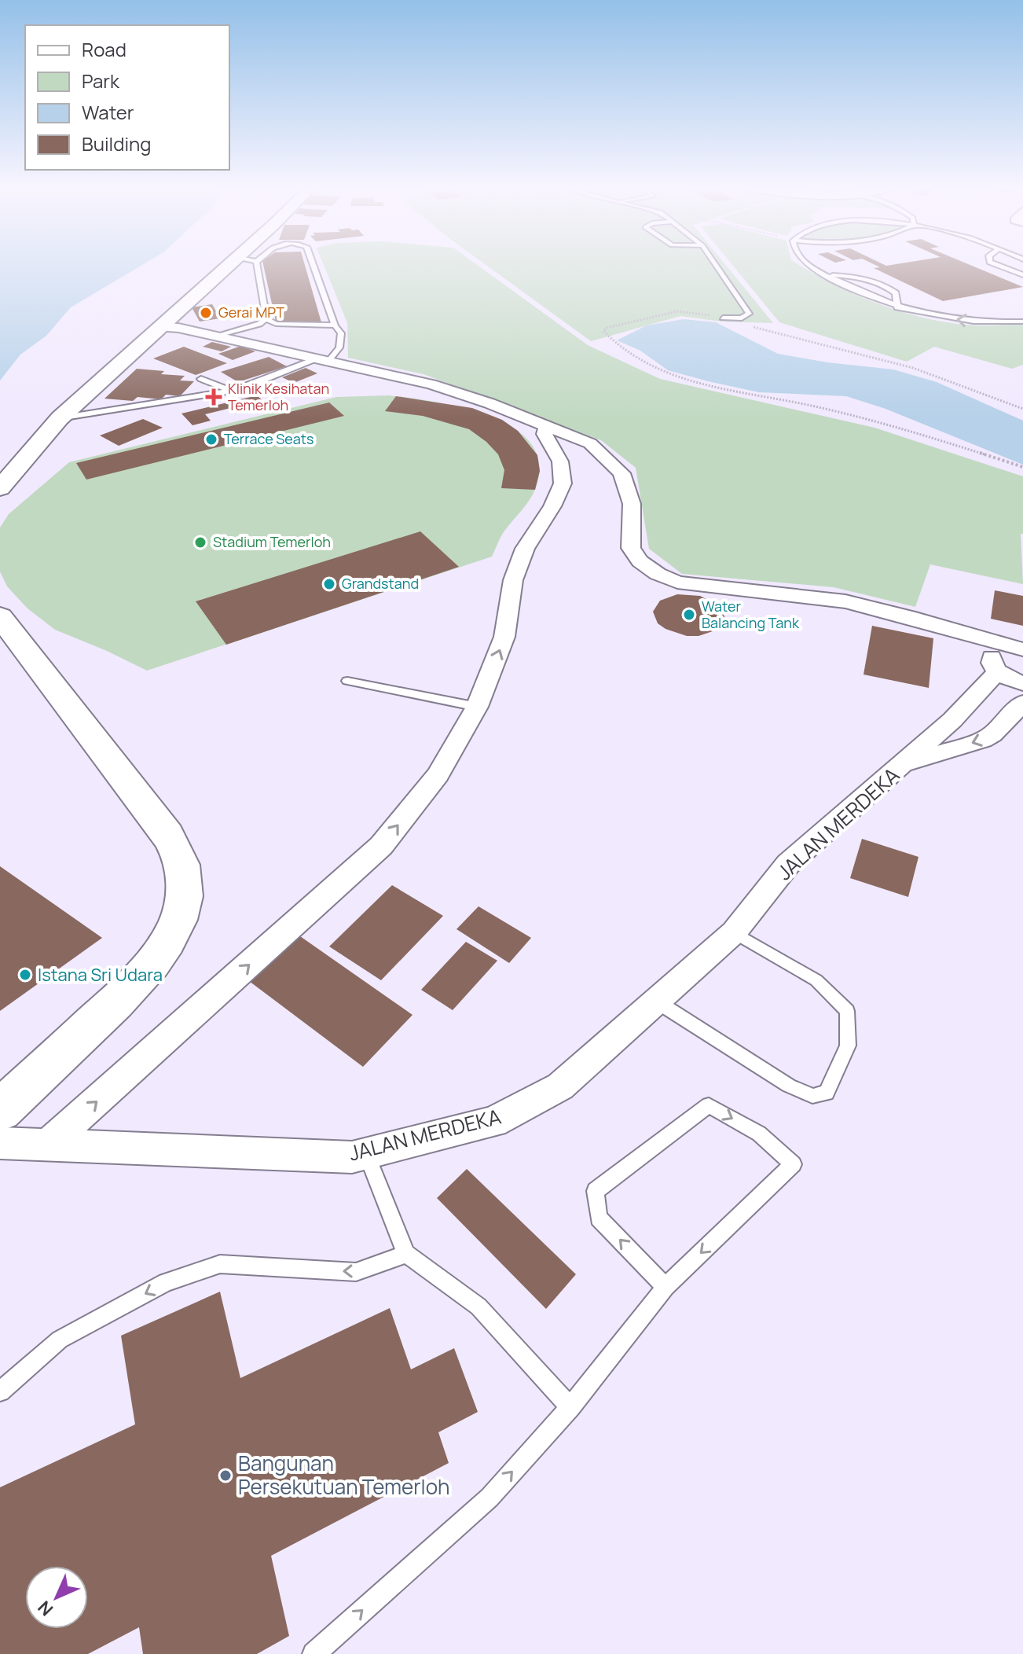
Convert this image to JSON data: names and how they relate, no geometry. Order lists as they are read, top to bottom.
{
  "streets": {
    "street": ["JALAN MERDEKA"]
  },
  "places": {
    "other": [
      "Gerai MPT",
      "Terrace Seats",
      "Stadium Temerloh",
      "Grandstand",
      "Water Balancing Tank",
      "Istana Sri Udara",
      "Bangunan Persekutuan Temerloh"
    ],
    "health": ["Klinik Kesihatan Temerloh"]
  },
  "legend": [
    "Road",
    "Park",
    "Water",
    "Building"
  ],
  "north": "bottom left"
}
